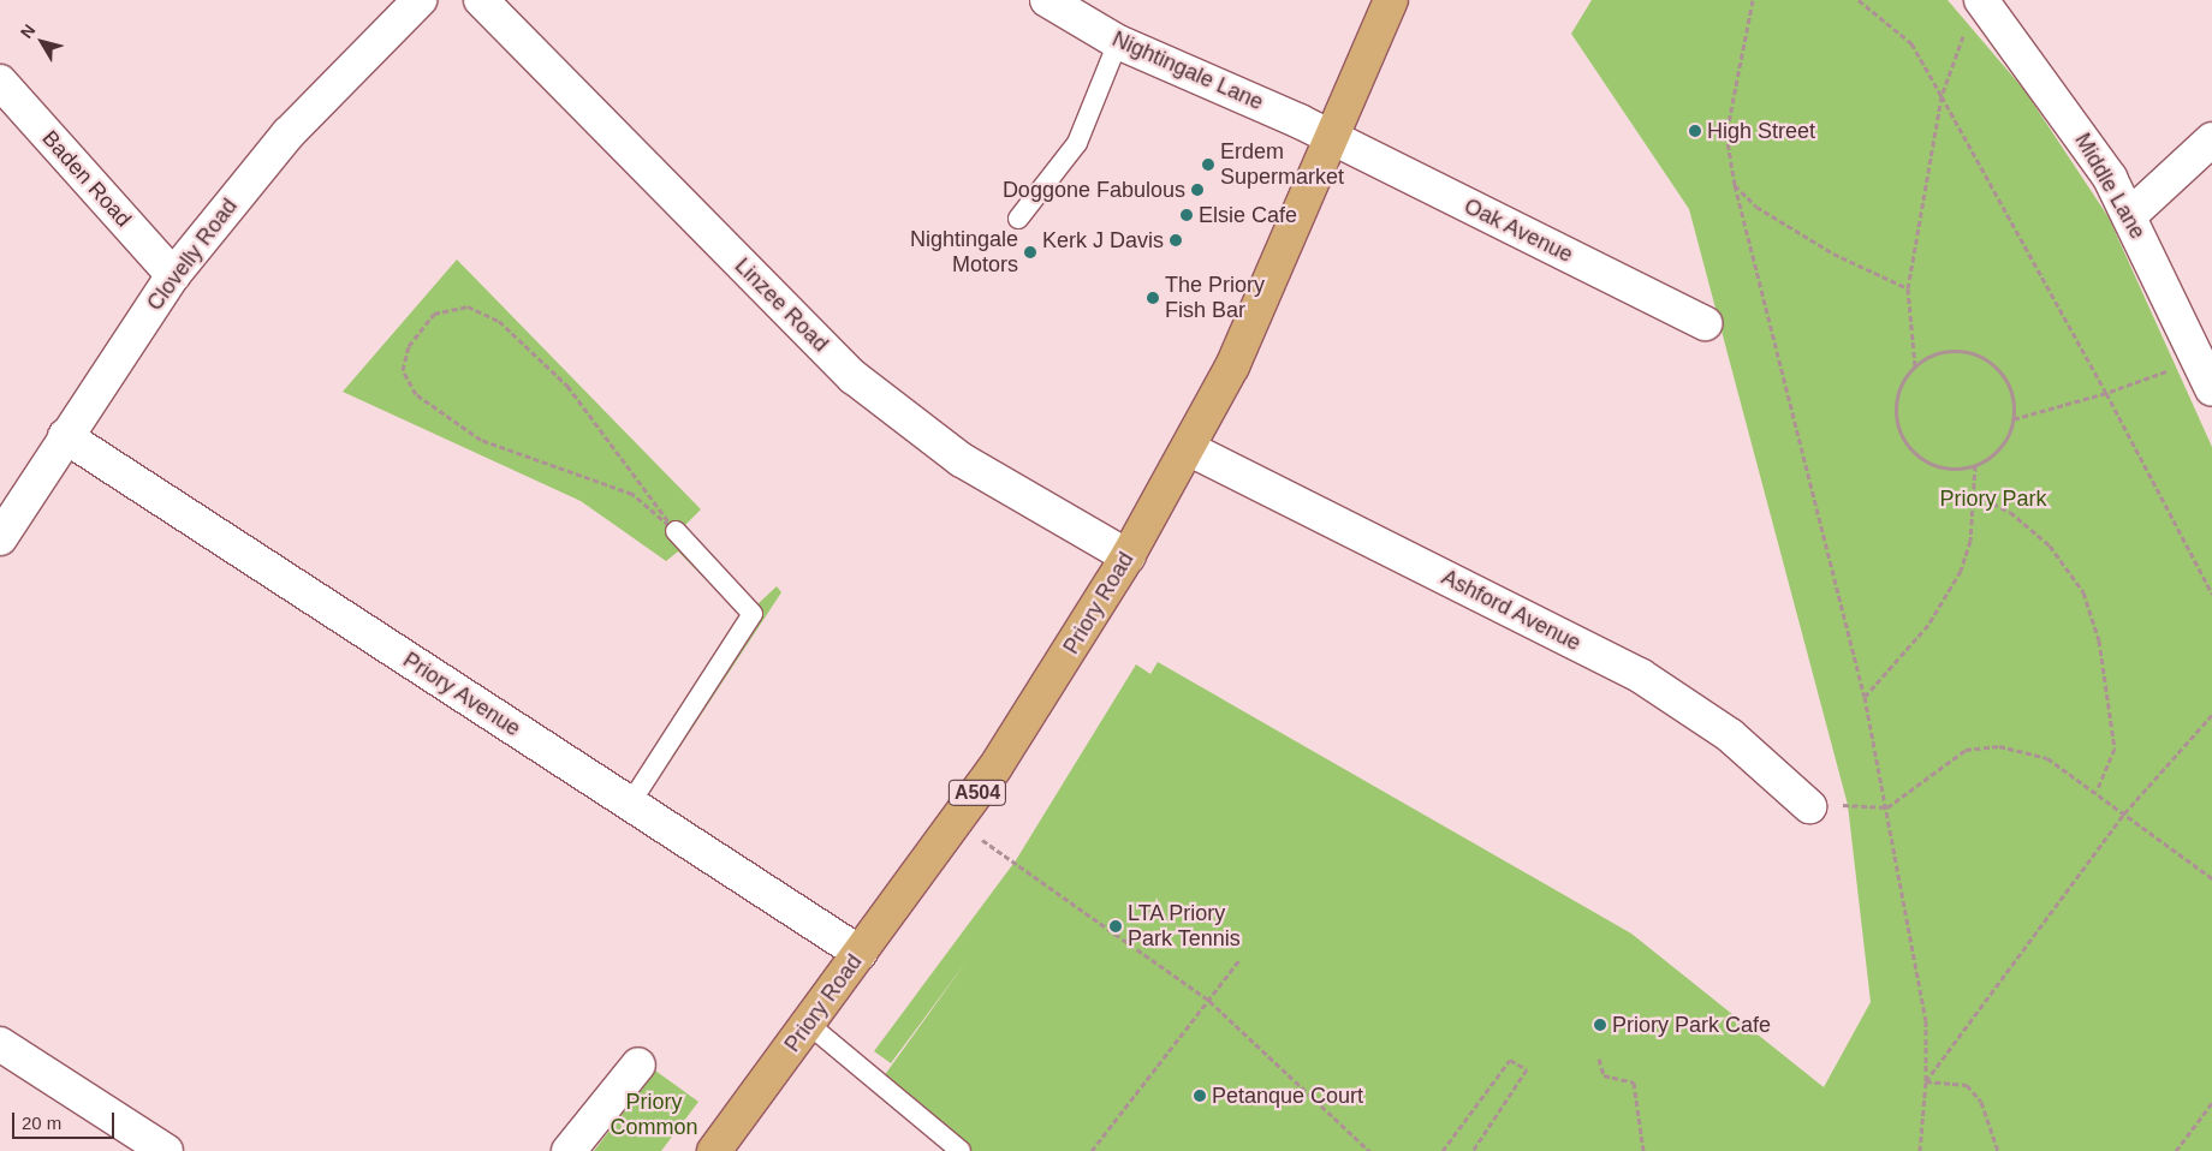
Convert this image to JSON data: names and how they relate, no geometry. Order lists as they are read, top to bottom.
{
  "streets": {
    "main road": ["Priory Road", "A504"],
    "street": [
      "Nightingale Lane",
      "Baden Road",
      "Middle Lane",
      "Oak Avenue",
      "Clovelly Road",
      "Linzee Road",
      "Ashford Avenue",
      "Priory Avenue"
    ]
  },
  "crossings": [
    ["Nightingale Lane", "Oak Avenue"],
    ["Nightingale Lane", "Priory Road"],
    ["Baden Road", "Clovelly Road"],
    ["Oak Avenue", "Priory Road"],
    ["Clovelly Road", "Priory Avenue"],
    ["Linzee Road", "Priory Road"],
    ["Priory Road", "Ashford Avenue"],
    ["Priory Road", "Priory Avenue"]
  ],
  "parks": ["Priory Park", "Priory Common"],
  "places": [
    "High Street",
    "Erdem Supermarket",
    "Doggone Fabulous",
    "Elsie Cafe",
    "Kerk J Davis",
    "Nightingale Motors",
    "The Priory Fish Bar",
    "LTA Priory Park Tennis",
    "Priory Park Cafe",
    "Petanque Court"
  ],
  "scale_bar": "20 m",
  "north": "top left"
}
